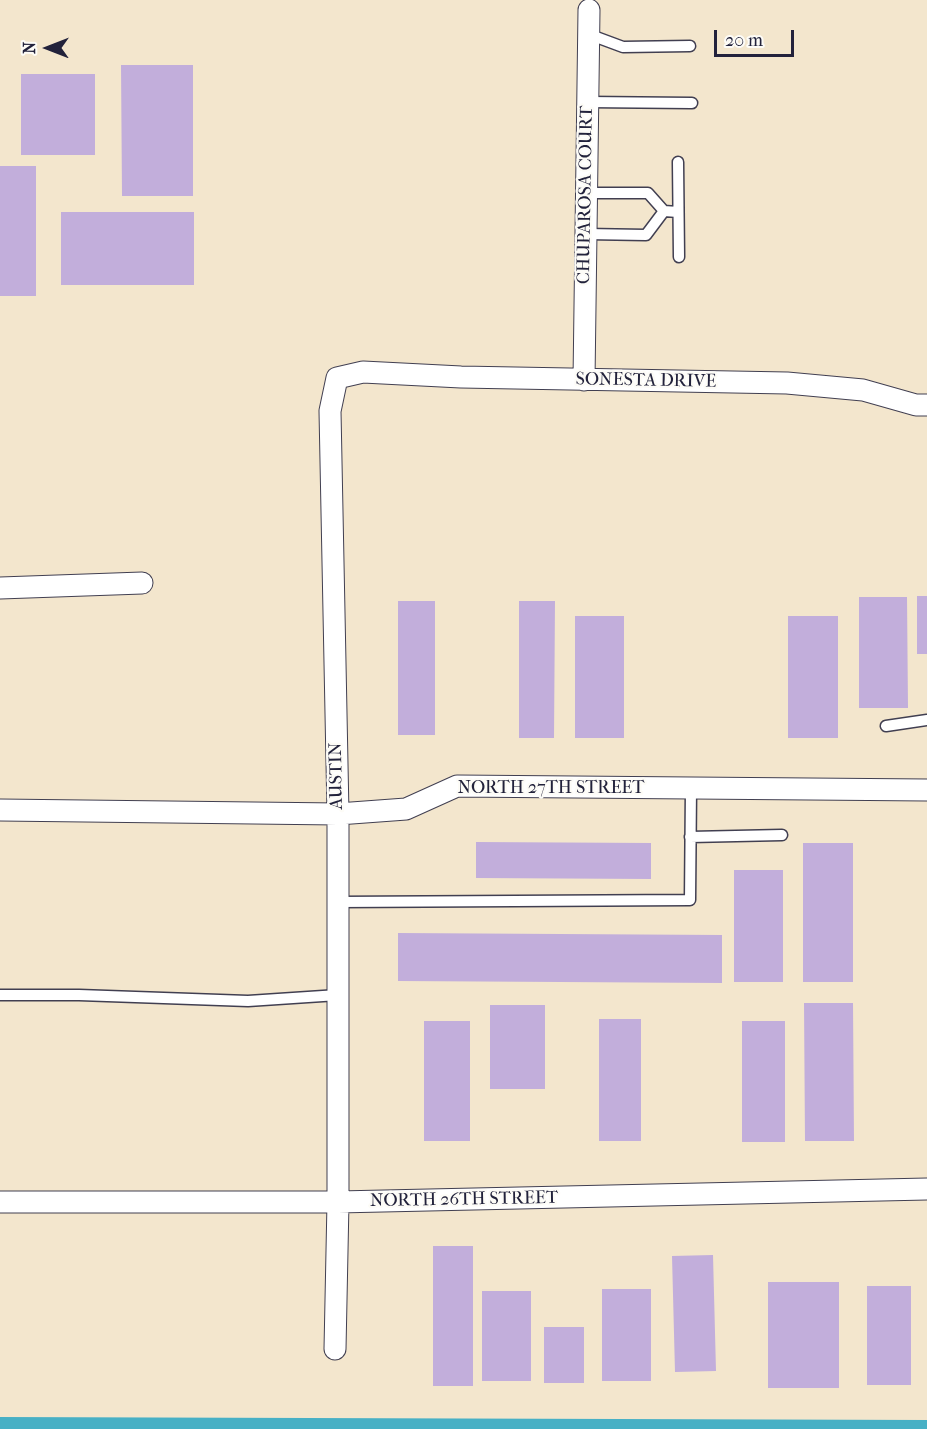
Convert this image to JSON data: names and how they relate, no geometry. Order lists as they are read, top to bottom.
{
  "streets": {
    "street": [
      "CHUPAROSA COURT",
      "SONESTA DRIVE",
      "AUSTIN",
      "NORTH 27TH STREET",
      "NORTH 26TH STREET"
    ]
  },
  "crossings": [
    ["CHUPAROSA COURT", "SONESTA DRIVE"],
    ["SONESTA DRIVE", "AUSTIN"],
    ["AUSTIN", "NORTH 27TH STREET"],
    ["AUSTIN", "NORTH 26TH STREET"]
  ],
  "scale_bar": "20 m",
  "north": "left"
}
